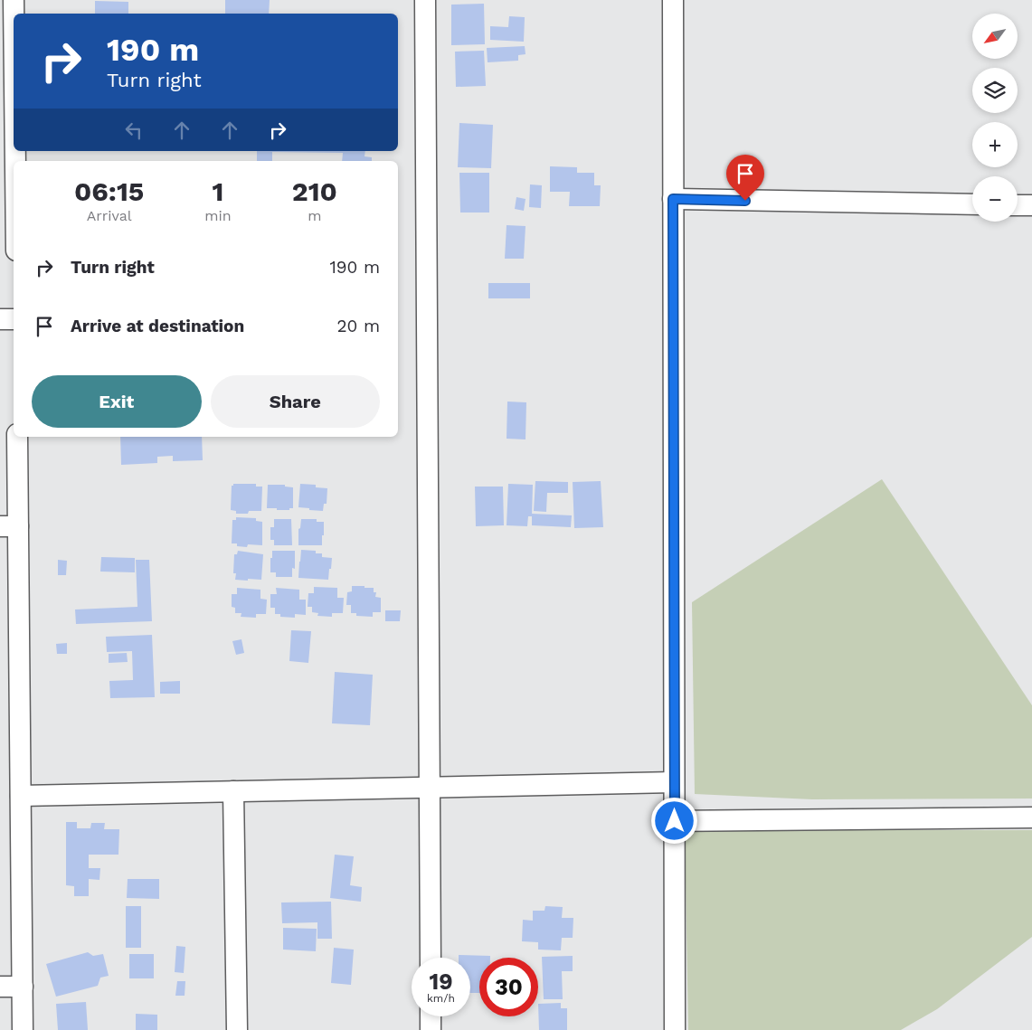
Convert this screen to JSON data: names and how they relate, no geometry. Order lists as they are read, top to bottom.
{
  "north": "bottom left",
  "page": {
    "map_buttons": ["+", "−"],
    "turn": ["190 m", "Turn right"],
    "eta": [
      "06:15",
      "Arrival",
      "1",
      "min",
      "210",
      "m"
    ],
    "list": [
      {
        "name": "Turn right",
        "value": "190 m"
      },
      {
        "name": "Arrive at destination",
        "value": "20 m"
      }
    ],
    "buttons": ["Exit", "Share"],
    "speed": "19 km/h",
    "limit": "30"
  }
}
